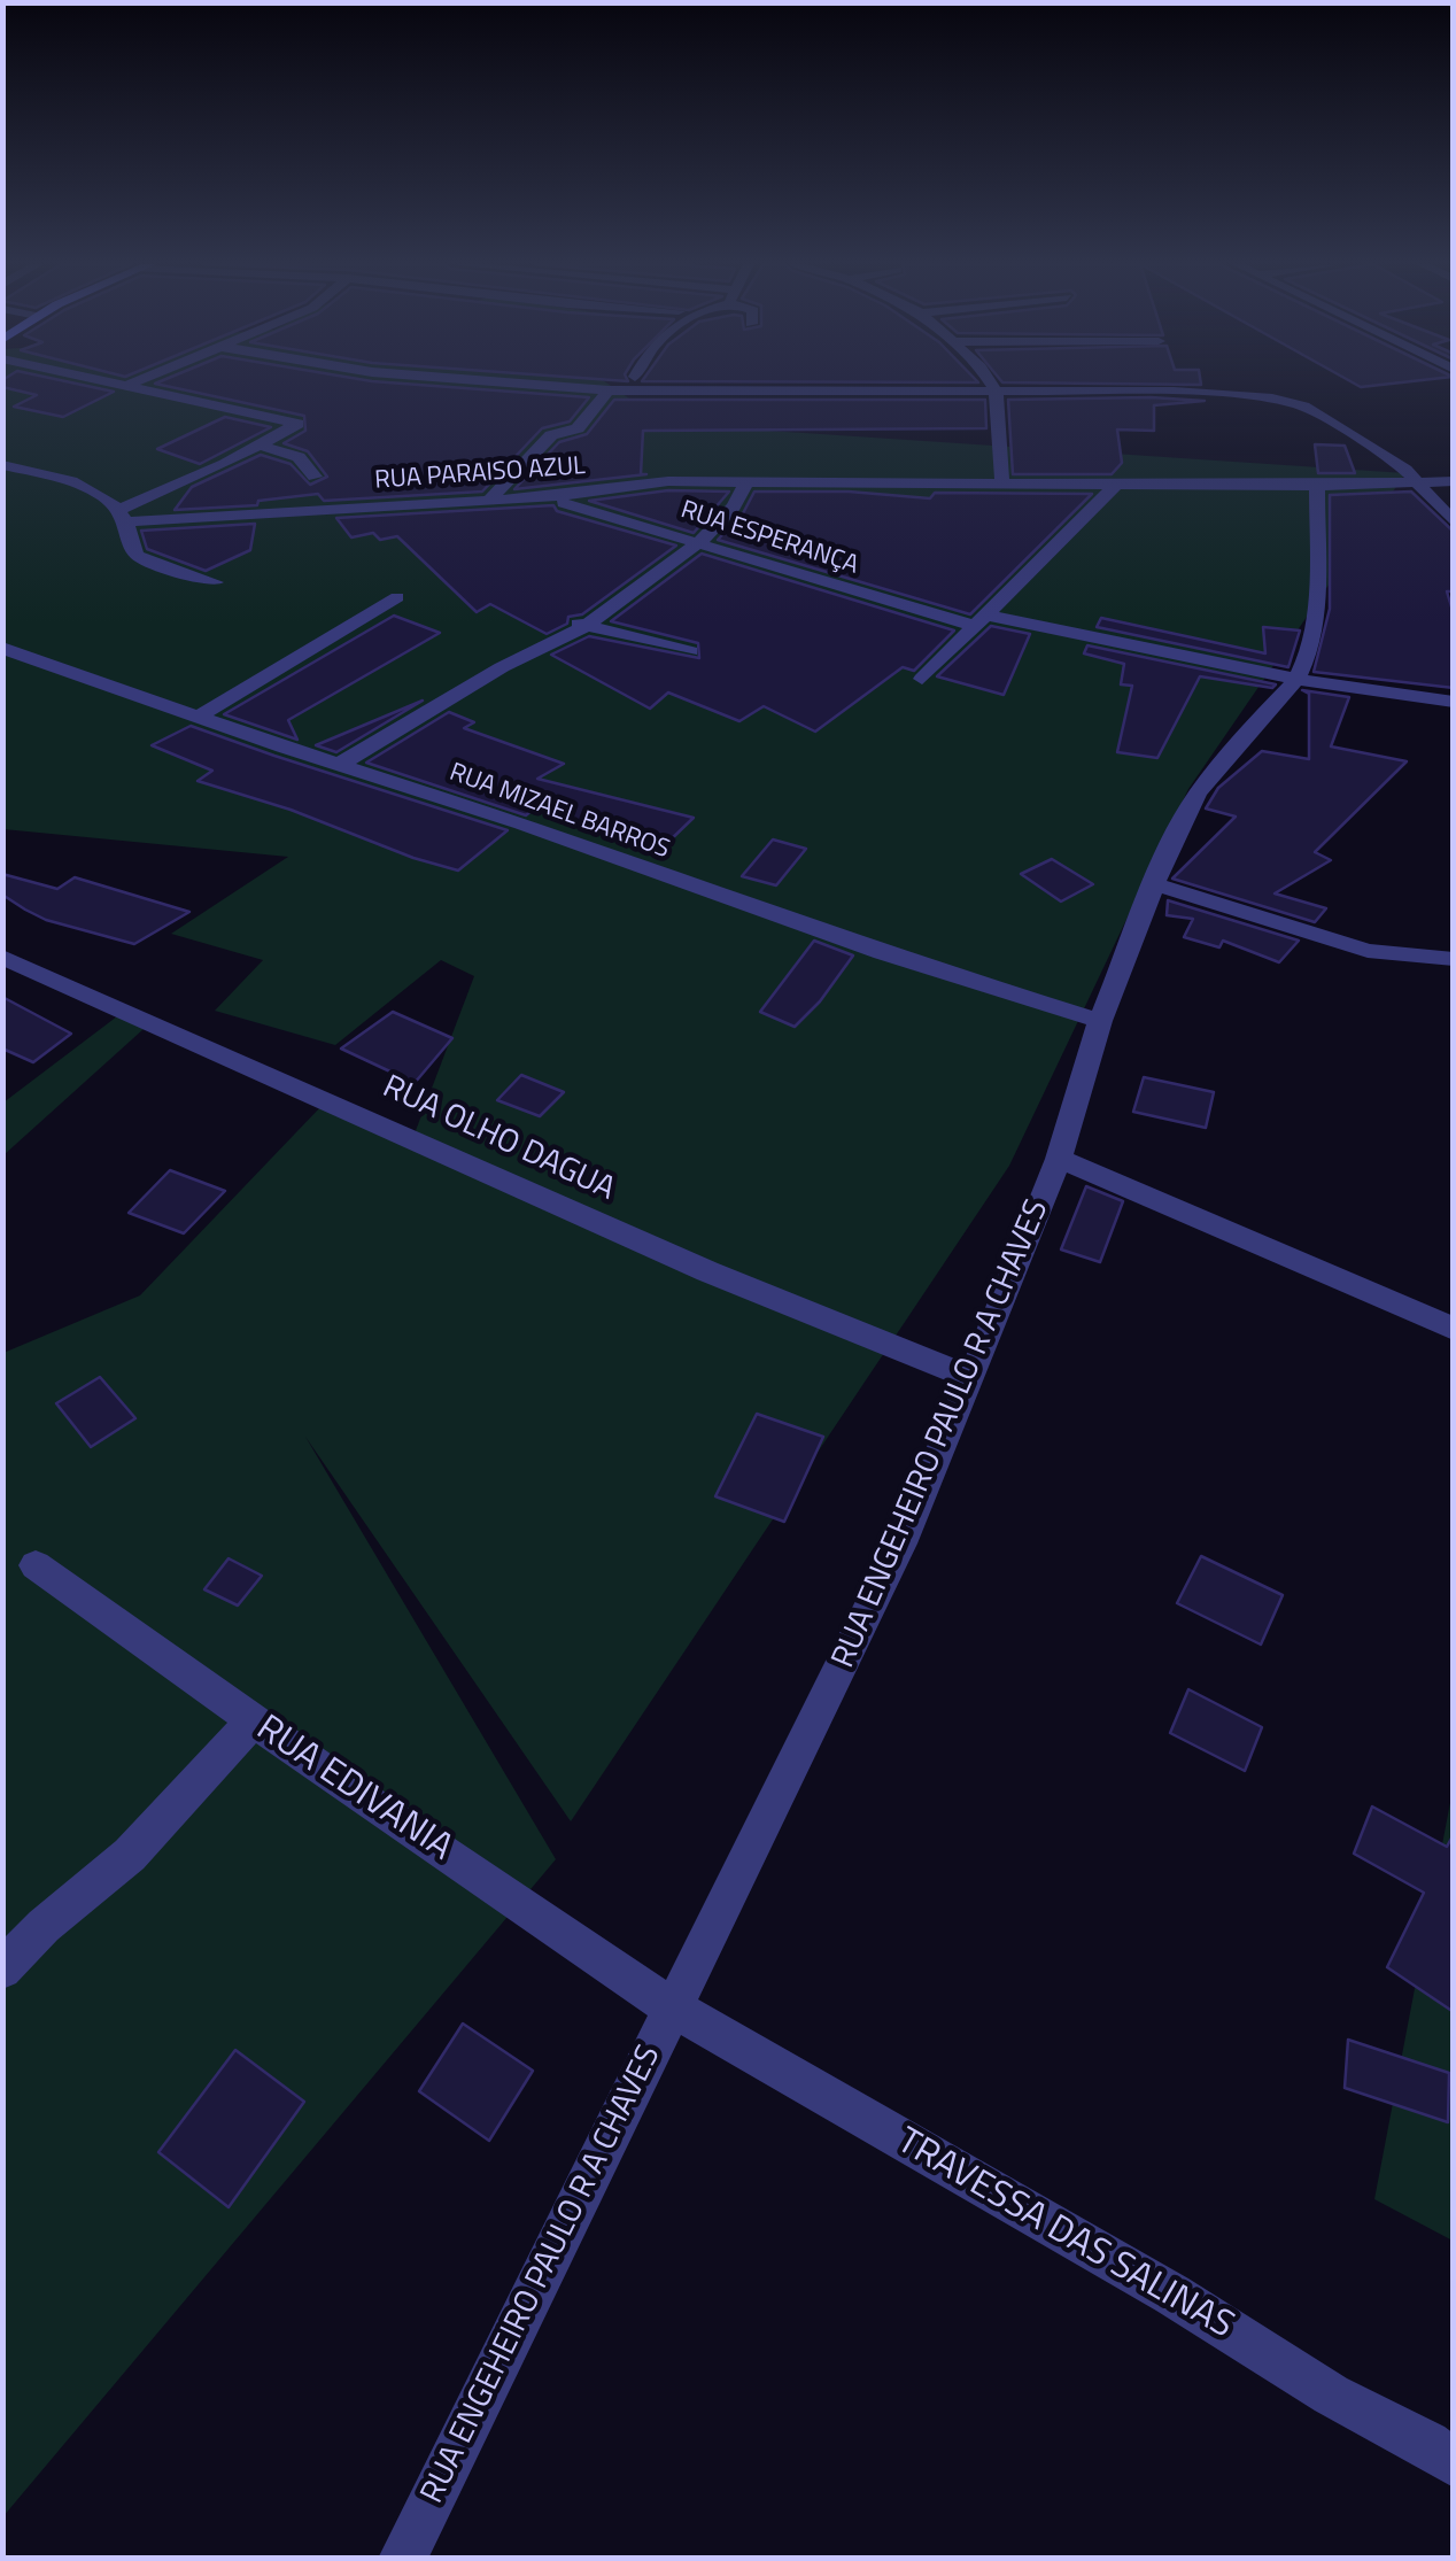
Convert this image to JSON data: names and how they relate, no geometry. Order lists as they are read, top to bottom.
{
  "streets": {
    "street": [
      "RUA PARAISO AZUL",
      "RUA ESPERANÇA",
      "RUA MIZAEL BARROS",
      "RUA OLHO DAGUA",
      "RUA ENGEHEIRO PAULO R A CHAVES",
      "RUA EDIVANIA",
      "TRAVESSA DAS SALINAS"
    ]
  },
  "crossings": [
    ["RUA PARAISO AZUL", "RUA ESPERANÇA"],
    ["RUA PARAISO AZUL", "RUA ENGEHEIRO PAULO R A CHAVES"],
    ["RUA ESPERANÇA", "RUA ENGEHEIRO PAULO R A CHAVES"],
    ["RUA MIZAEL BARROS", "RUA ENGEHEIRO PAULO R A CHAVES"],
    ["RUA OLHO DAGUA", "RUA ENGEHEIRO PAULO R A CHAVES"],
    ["RUA ENGEHEIRO PAULO R A CHAVES", "RUA EDIVANIA"],
    ["RUA ENGEHEIRO PAULO R A CHAVES", "TRAVESSA DAS SALINAS"],
    ["RUA EDIVANIA", "TRAVESSA DAS SALINAS"]
  ]
}
